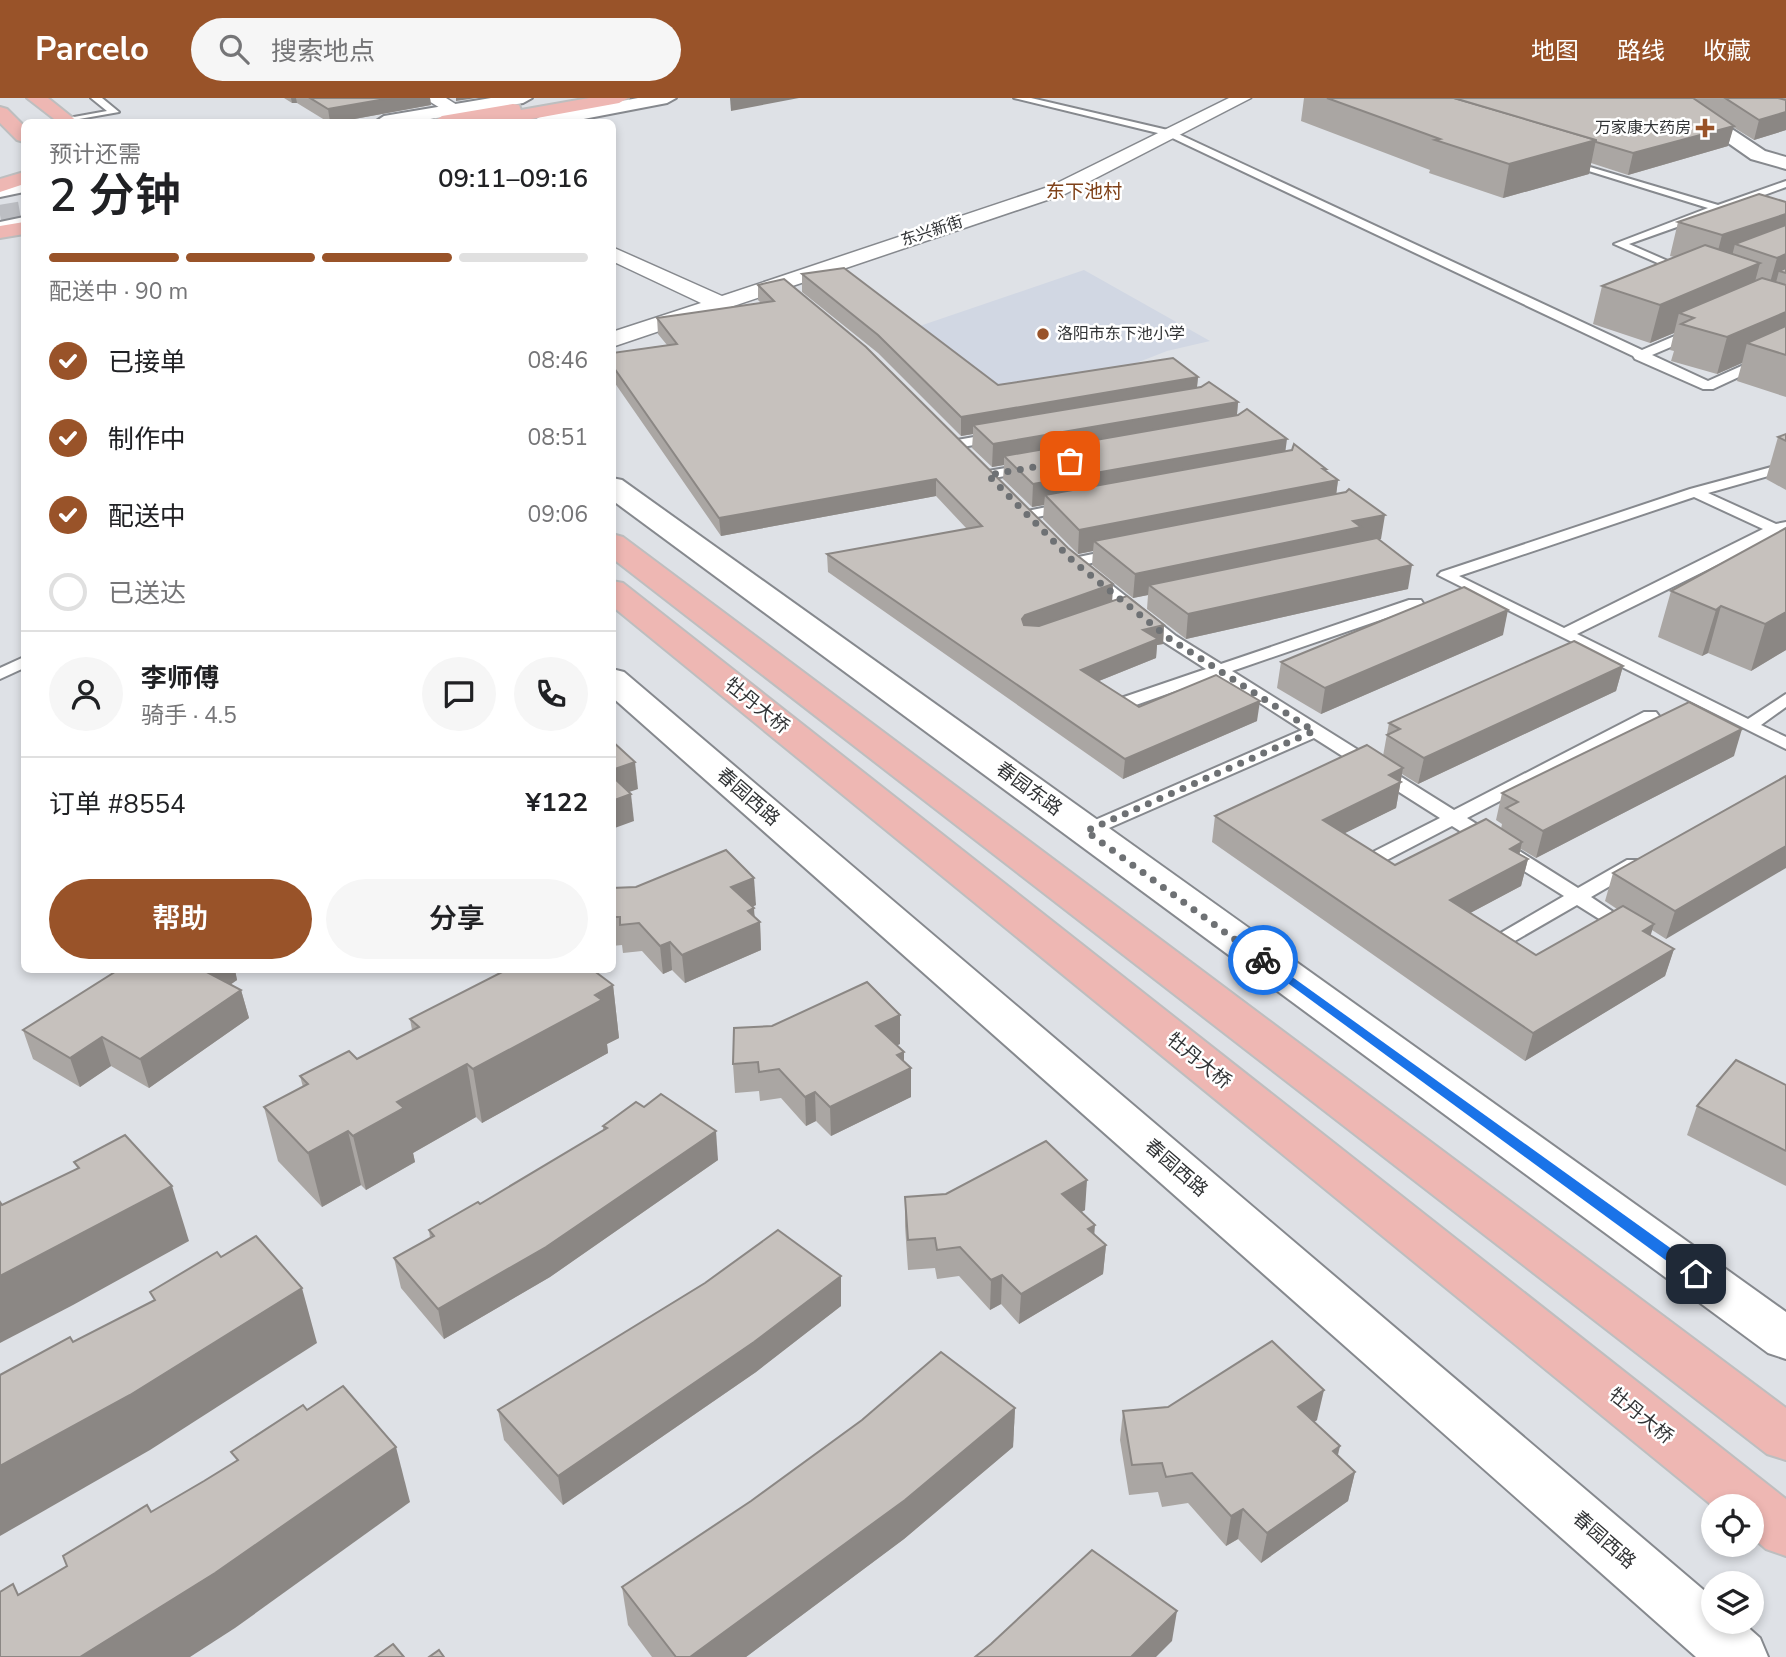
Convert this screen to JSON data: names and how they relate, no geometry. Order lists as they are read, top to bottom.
{
  "streets": {
    "main road": ["牡丹大桥"],
    "street": ["东兴新街", "春园东路", "春园西路"]
  },
  "districts": ["东下池村"],
  "places": {
    "health": ["万家康大药房"],
    "other": ["洛阳市东下池小学"]
  },
  "page": {
    "header": "Parcelo",
    "search": "搜索地点",
    "nav": ["地图", "路线", "收藏"],
    "heading": ["2 分钟", "预计还需", "09:11–09:16"],
    "panel": [
      "李师傅",
      "骑手 · 4.5",
      "订单 #8554",
      "¥122"
    ],
    "bar": "配送中 · 90 m",
    "list": [
      ["已接单", "08:46"],
      ["制作中", "08:51"],
      ["配送中", "09:06"],
      "已送达"
    ],
    "buttons": ["帮助", "分享"]
  }
}
